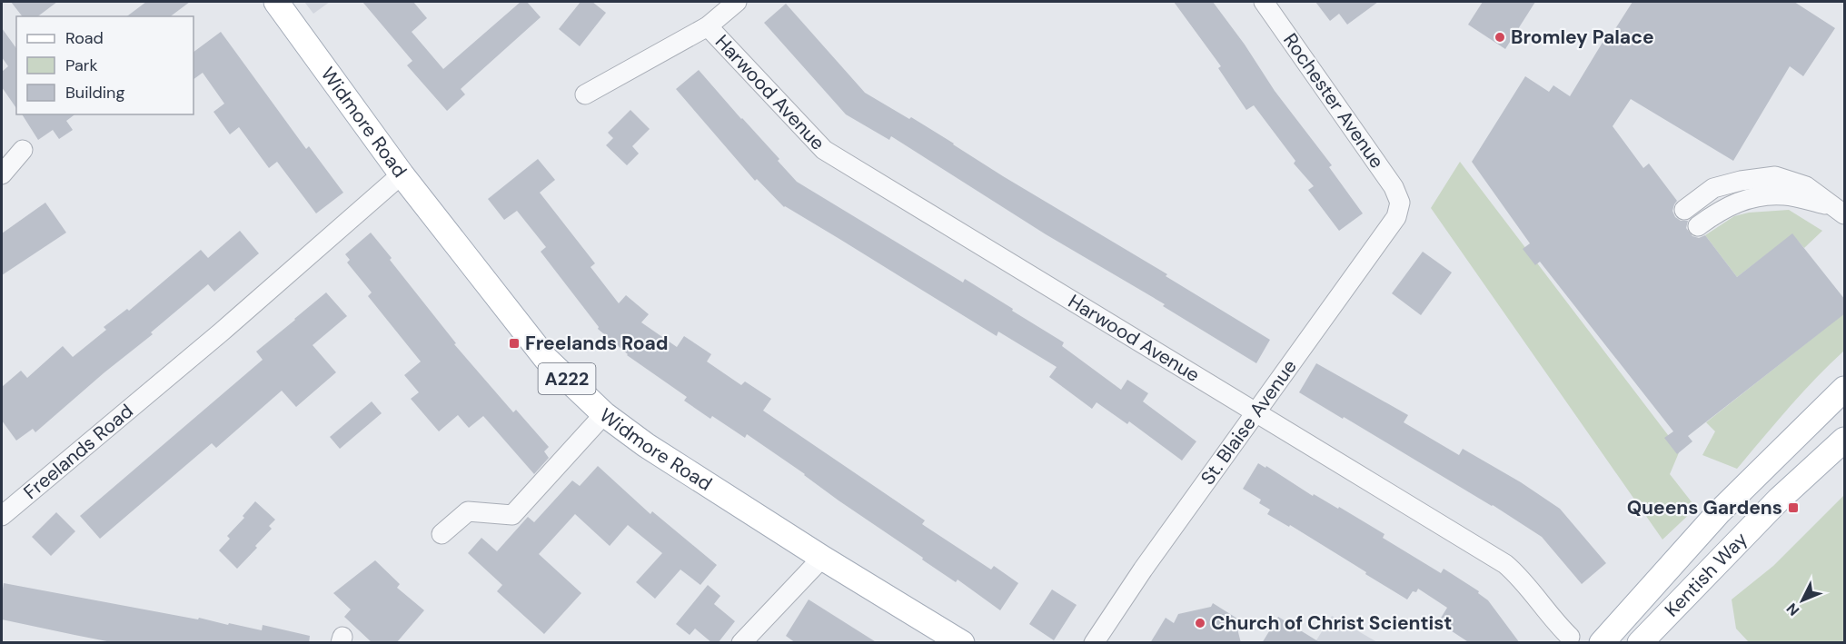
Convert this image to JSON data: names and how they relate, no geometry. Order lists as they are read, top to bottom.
{
  "streets": {
    "main road": ["Widmore Road", "A222", "Kentish Way"],
    "street": [
      "Harwood Avenue",
      "Rochester Avenue",
      "St. Blaise Avenue",
      "Freelands Road"
    ]
  },
  "crossings": [
    ["Harwood Avenue", "St. Blaise Avenue"],
    ["Rochester Avenue", "St. Blaise Avenue"],
    ["Widmore Road", "Freelands Road"]
  ],
  "places": {
    "other": ["Bromley Palace", "Church of Christ Scientist"],
    "transit": ["Freelands Road", "Queens Gardens"]
  },
  "legend": ["Road", "Park", "Building"],
  "north": "bottom left"
}
